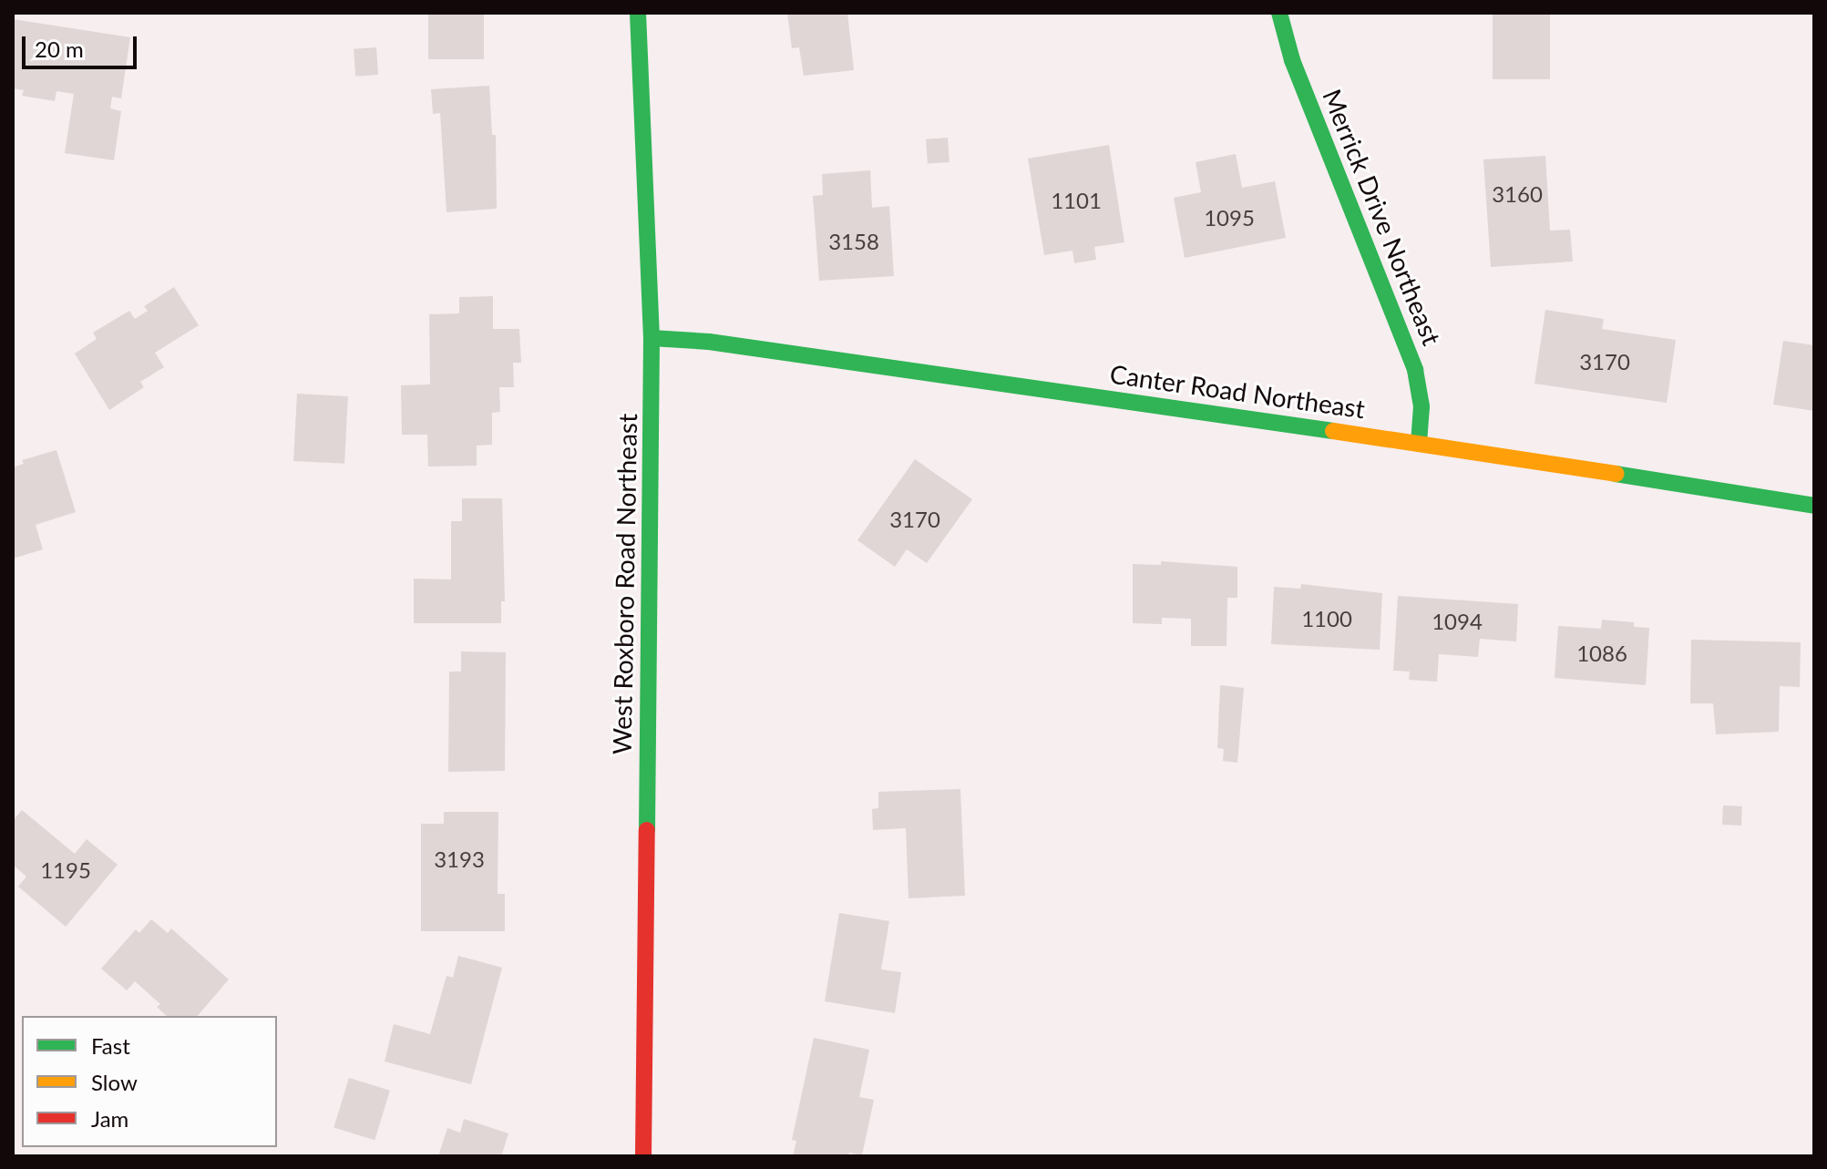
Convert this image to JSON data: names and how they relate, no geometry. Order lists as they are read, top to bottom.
{
  "streets": {
    "street": ["Merrick Drive Northeast", "Canter Road Northeast", "West Roxboro Road Northeast"]
  },
  "crossings": [
    ["Merrick Drive Northeast", "Canter Road Northeast"],
    ["Canter Road Northeast", "West Roxboro Road Northeast"]
  ],
  "house_numbers": [
    "3160",
    "1101",
    "1095",
    "3158",
    "3170",
    "3170",
    "1100",
    "1094",
    "1086",
    "3193",
    "1195"
  ],
  "legend": ["Fast", "Slow", "Jam"],
  "scale_bar": "20 m"
}
